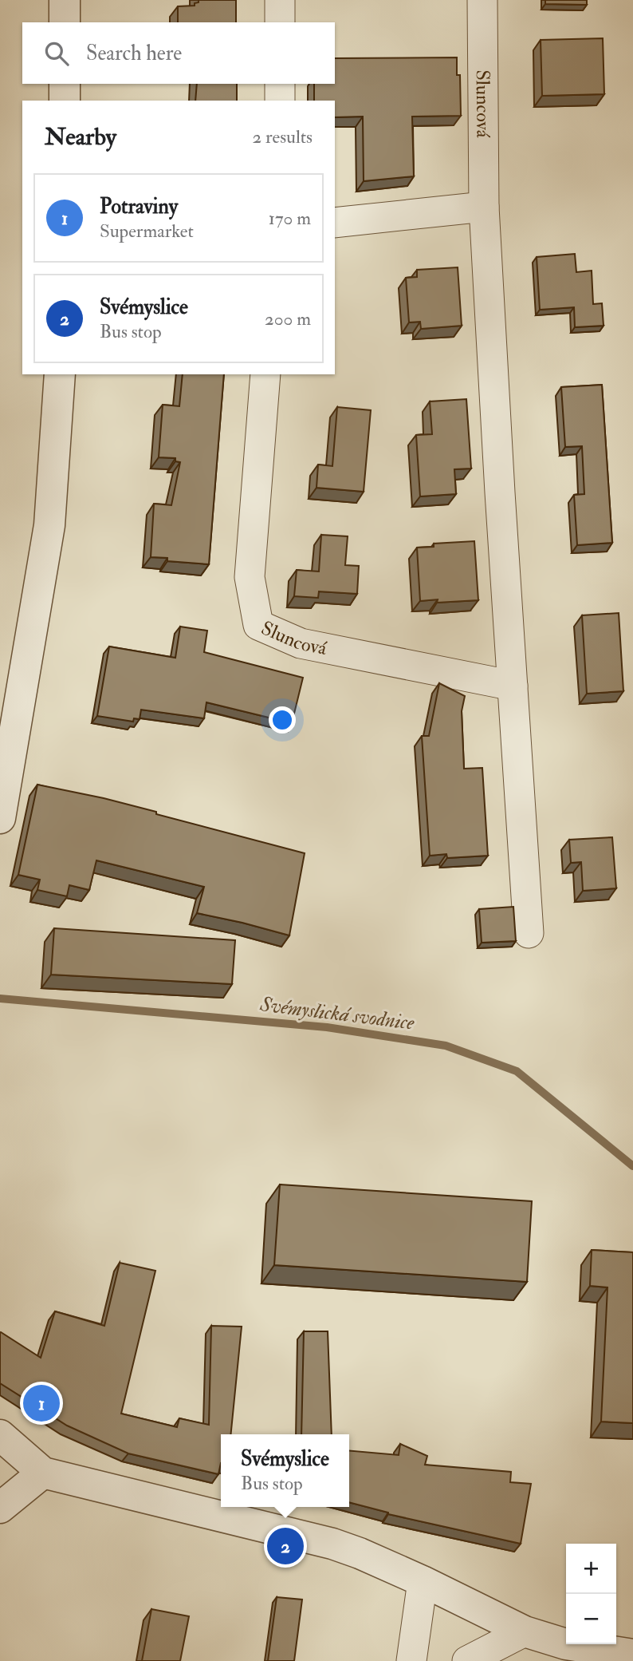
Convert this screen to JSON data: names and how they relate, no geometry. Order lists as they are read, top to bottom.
{
  "streets": {
    "street": ["Sluncová"]
  },
  "water": ["Svémyslická svodnice"],
  "page": {
    "search": "Search here",
    "heading": ["Nearby", "2 results"],
    "list": [
      {
        "mark": "1",
        "name": "Potraviny",
        "note": "Supermarket",
        "value": "170 m"
      },
      {
        "mark": "2",
        "name": "Svémyslice",
        "note": "Bus stop",
        "value": "200 m"
      }
    ],
    "pins": ["1", "2"],
    "popup": ["Svémyslice", "Bus stop"],
    "map_buttons": ["+", "−"]
  }
}
